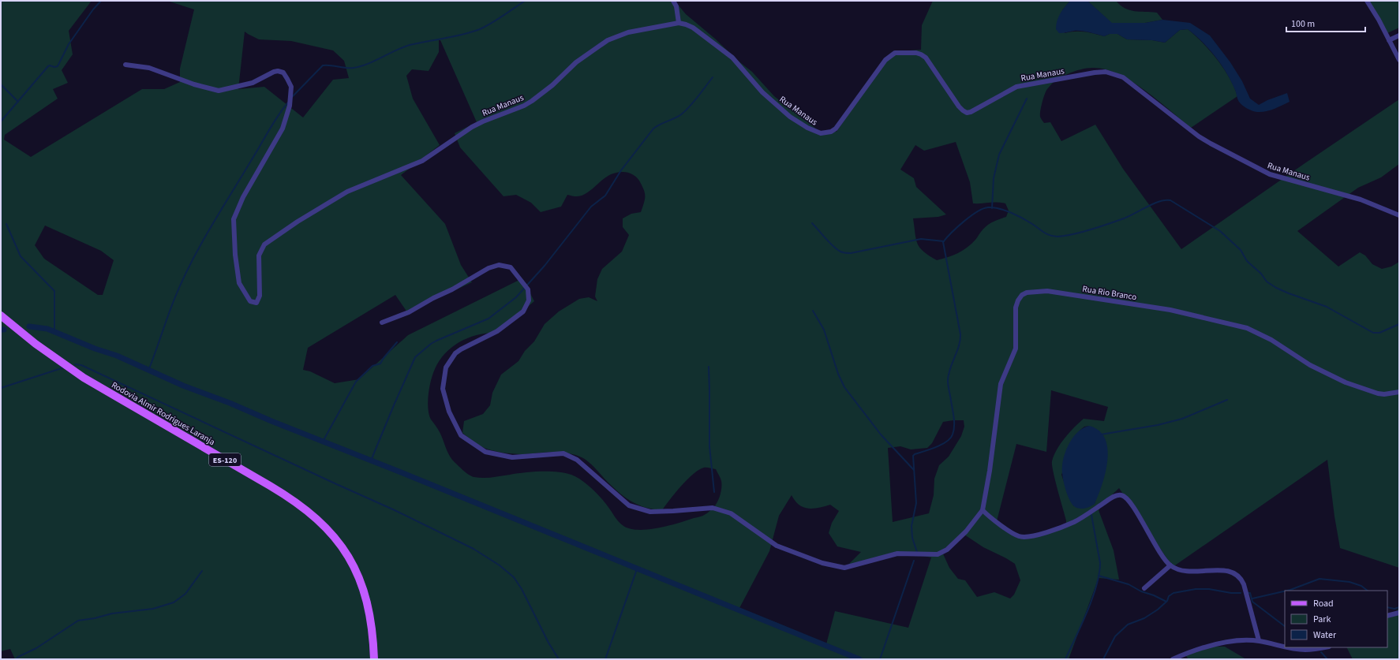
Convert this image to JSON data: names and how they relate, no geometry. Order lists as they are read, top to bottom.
{
  "streets": {
    "main road": ["Rodovia Almir Rodrigues Laranja", "ES-120"],
    "street": ["Rua Manaus", "Rua Rio Branco"]
  },
  "legend": ["Road", "Park", "Water"],
  "scale_bar": "100 m"
}
